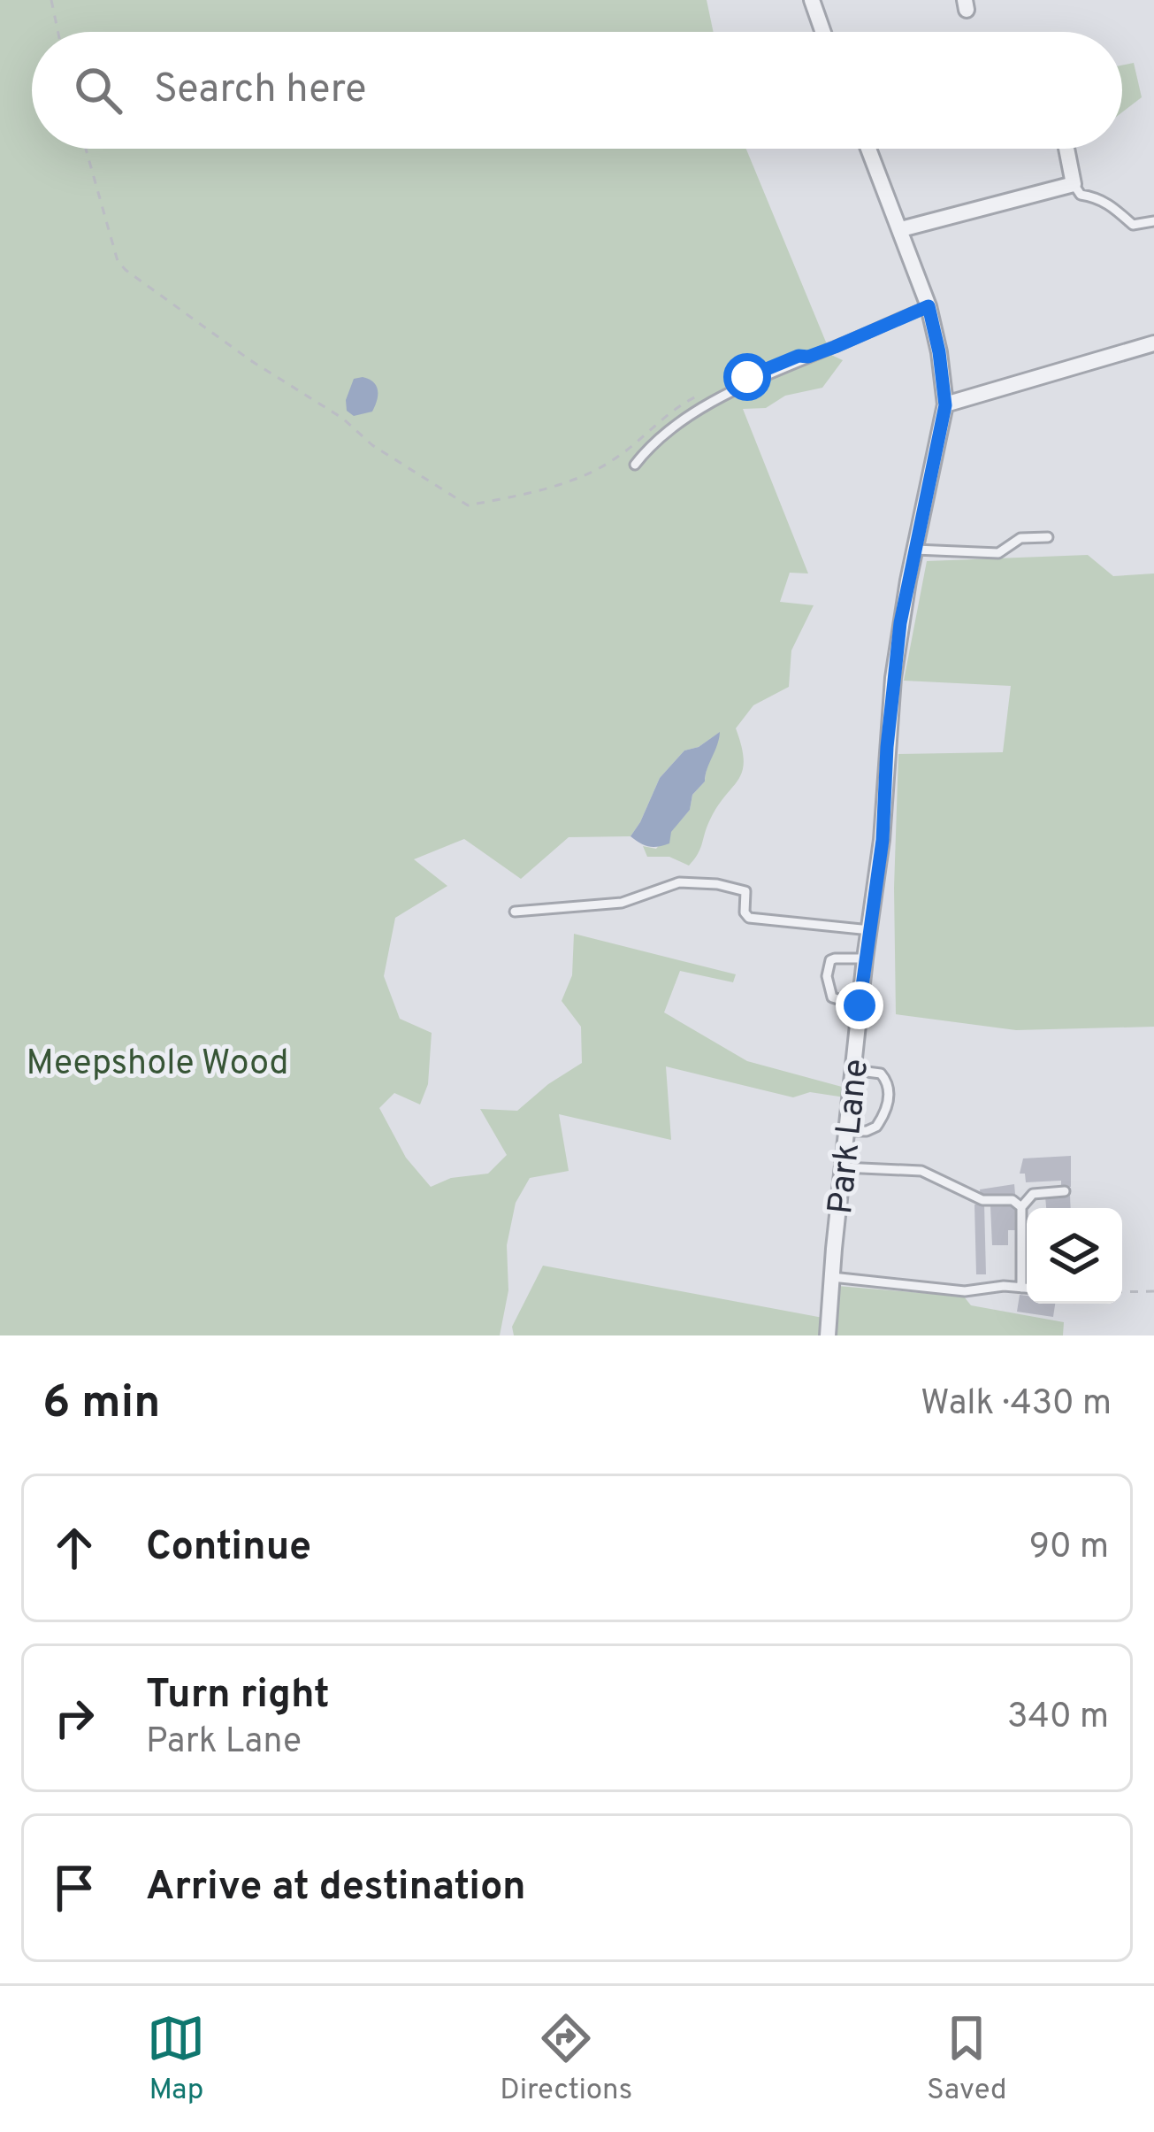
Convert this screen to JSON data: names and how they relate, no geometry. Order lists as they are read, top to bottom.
{
  "streets": {
    "street": ["Park Lane"]
  },
  "parks": ["Meepshole Wood"],
  "page": {
    "search": "Search here",
    "heading": ["6 min", "Walk · 430 m"],
    "list": [
      ["Continue", "90 m"],
      ["Turn right", "Park Lane", "340 m"],
      "Arrive at destination"
    ],
    "nav": ["Map", "Directions", "Saved"]
  }
}
